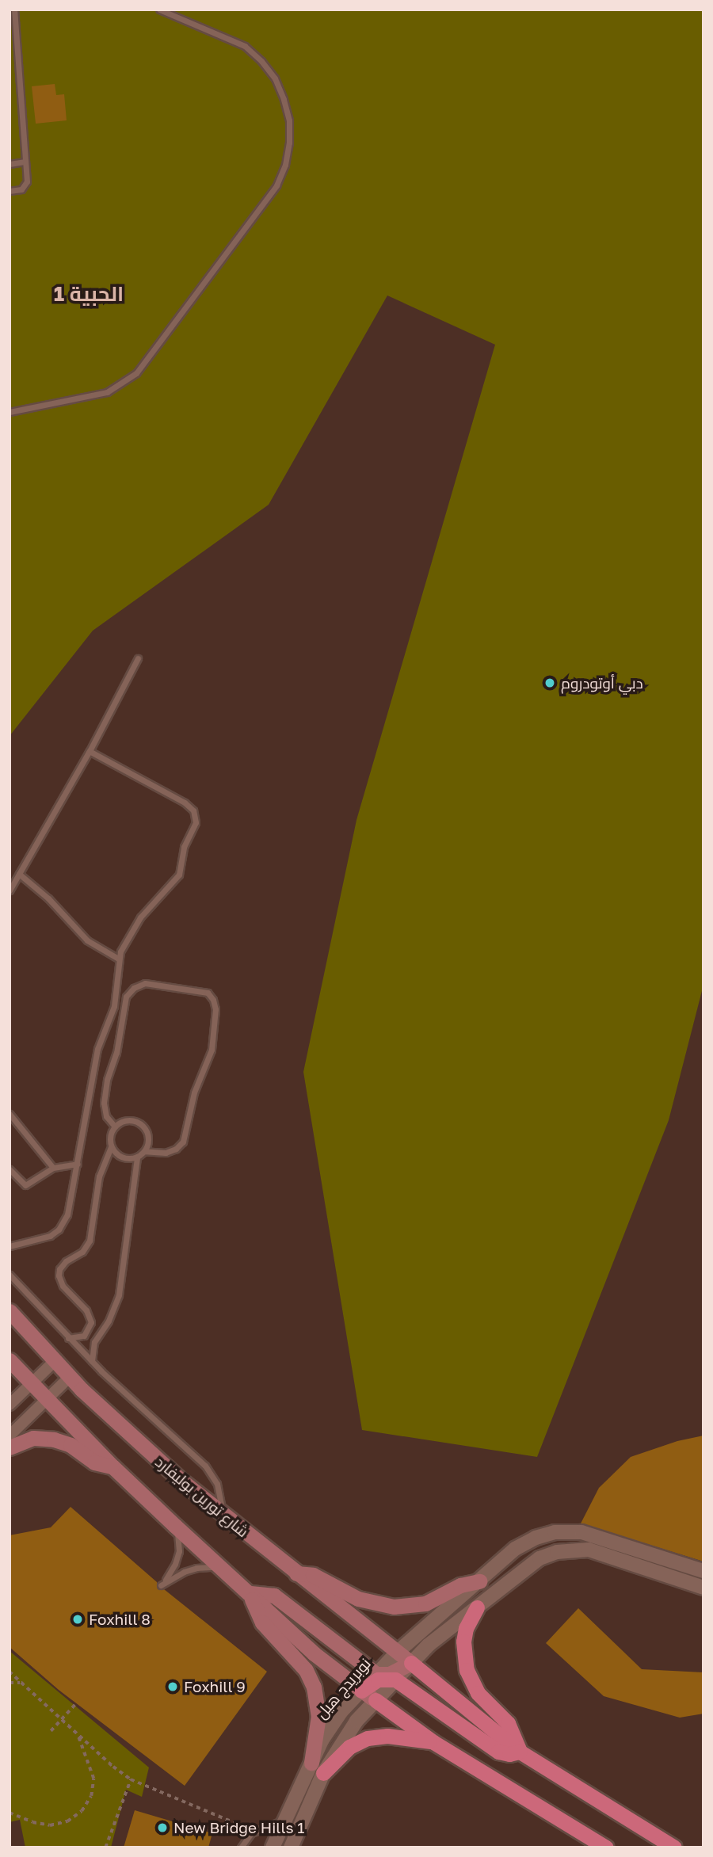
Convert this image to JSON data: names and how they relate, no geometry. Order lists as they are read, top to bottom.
{
  "streets": {
    "main road": ["شارع تورين بوليفارد"],
    "street": ["نوبريدج هيل"]
  },
  "crossings": [
    ["شارع تورين بوليفارد", "نوبريدج هيل"]
  ],
  "districts": ["الحبية 1"],
  "places": [
    "دبي أوتودروم",
    "Foxhill 8",
    "Foxhill 9",
    "New Bridge Hills 1"
  ]
}
